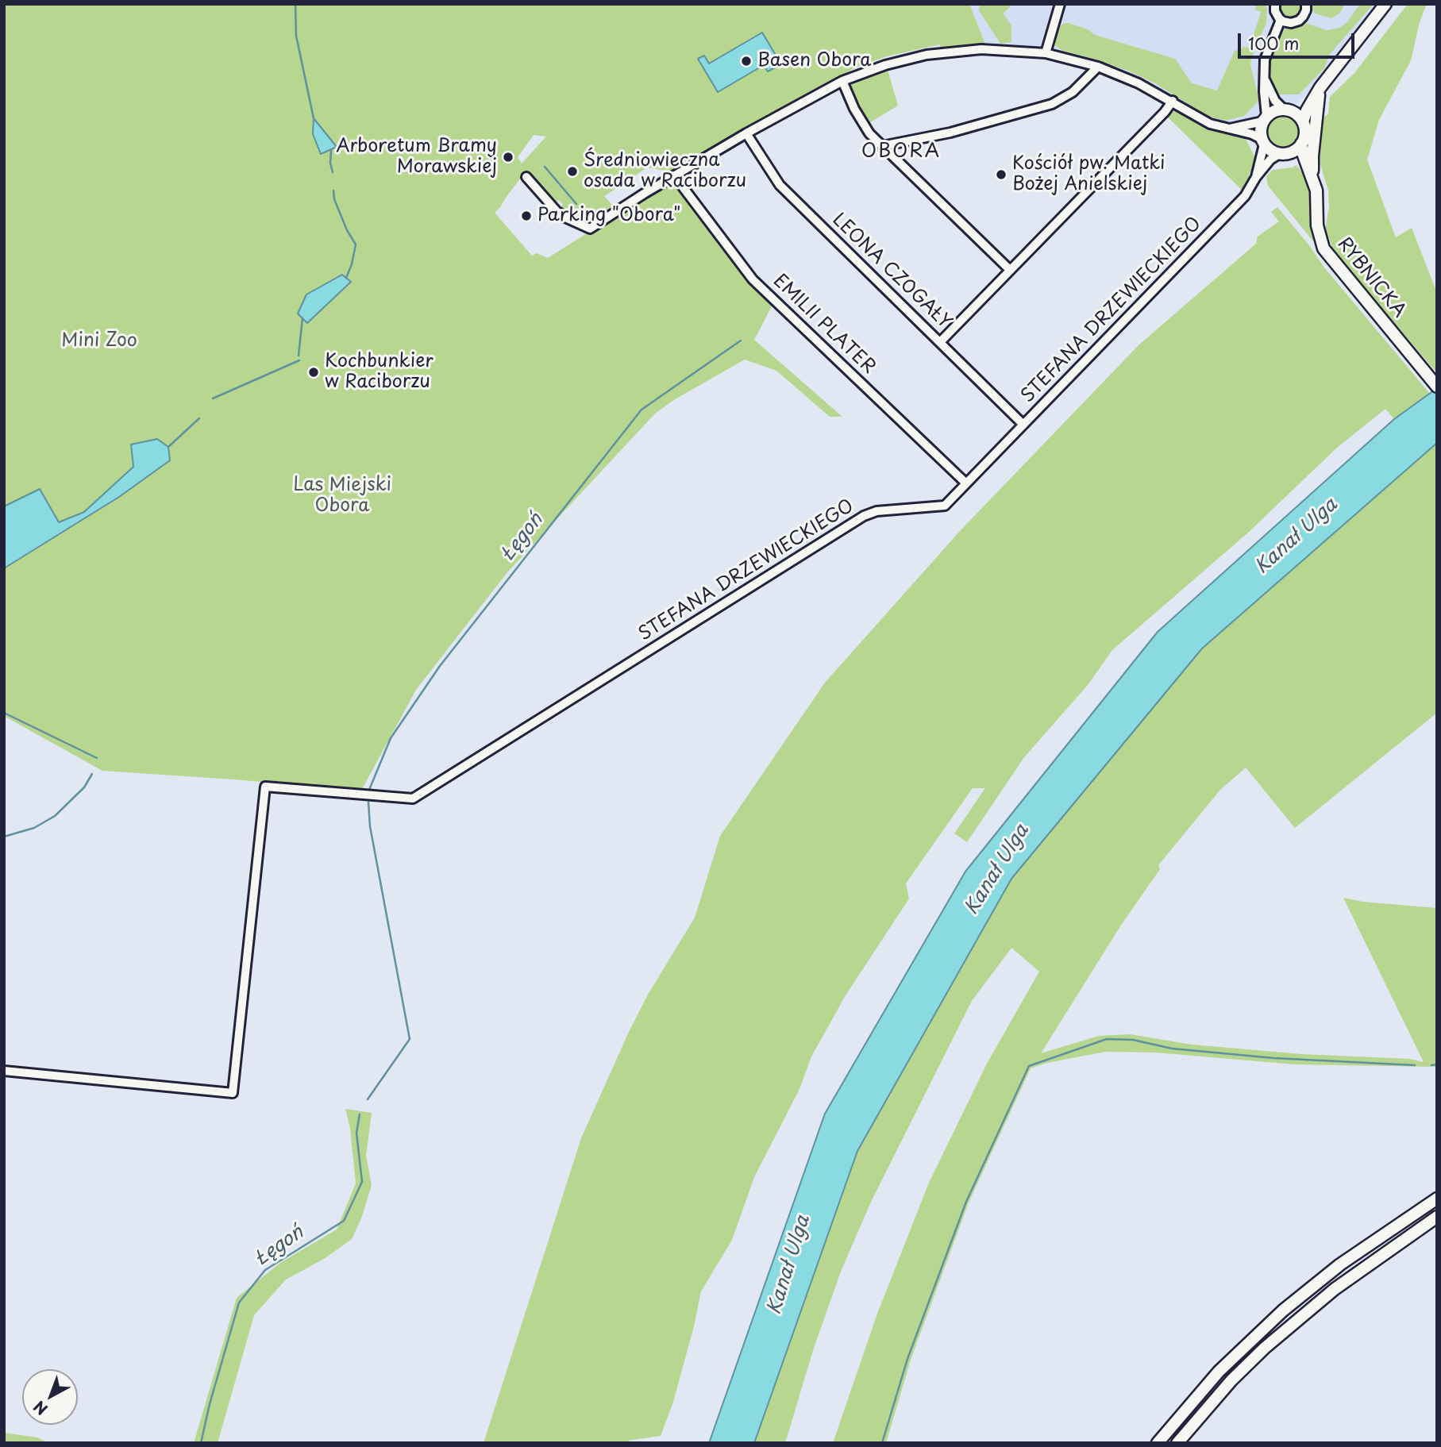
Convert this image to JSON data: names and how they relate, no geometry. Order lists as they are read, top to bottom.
{
  "streets": {
    "main road": ["RYBNICKA"],
    "street": ["LEONA CZOGAŁY", "STEFANA DRZEWIECKIEGO", "EMILII PLATER"]
  },
  "crossings": [
    ["LEONA CZOGAŁY", "STEFANA DRZEWIECKIEGO"],
    ["RYBNICKA", "STEFANA DRZEWIECKIEGO"],
    ["STEFANA DRZEWIECKIEGO", "EMILII PLATER"]
  ],
  "districts": ["OBORA"],
  "water": ["Kanał Ulga", "Łęgoń"],
  "parks": ["Mini Zoo", "Las Miejski Obora"],
  "places": [
    "Basen Obora",
    "Arboretum Bramy Morawskiej",
    "Średniowieczna osada w Raciborzu",
    "Kościół pw. Matki Bożej Anielskiej",
    "Parking \"Obora\"",
    "Kochbunkier w Raciborzu"
  ],
  "scale_bar": "100 m",
  "north": "bottom left"
}
